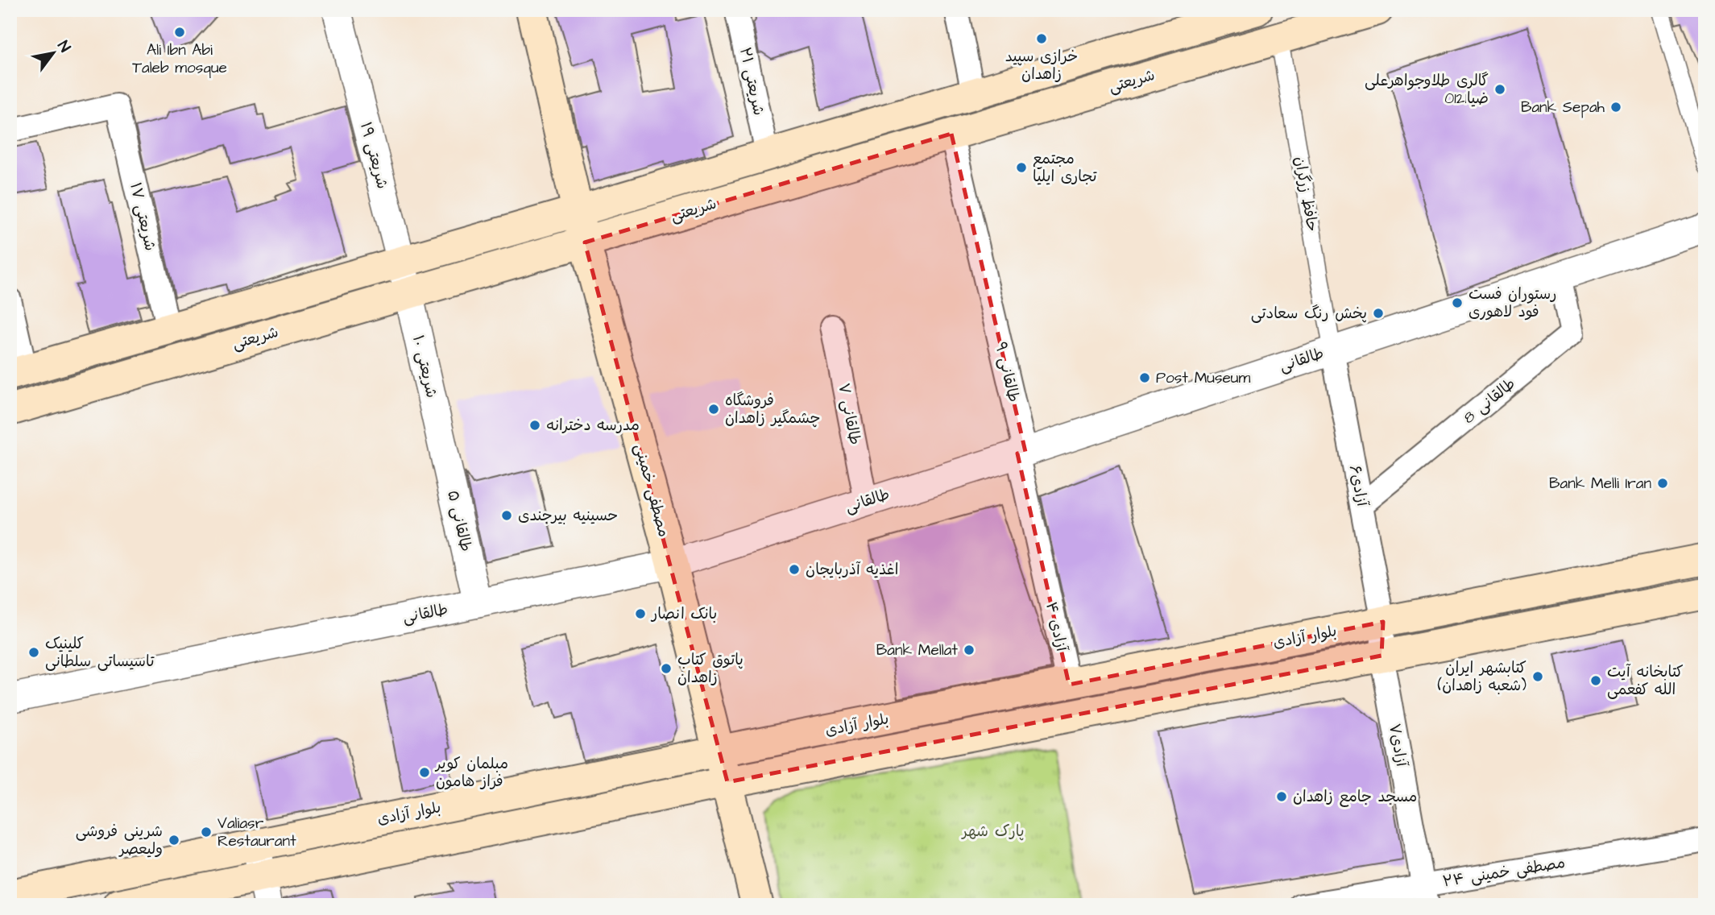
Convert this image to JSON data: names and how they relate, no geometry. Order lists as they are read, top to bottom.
{
  "streets": {
    "main road": ["شریعتی", "مصطفی خمینی", "بلوار آزادی"],
    "street": [
      "شریعتی ۲۱",
      "شریعتی ۱۹",
      "حافظ زرگران",
      "شریعتی ۱۷",
      "طالقانی",
      "شریعتی ۱۰",
      "طالقانی ۹",
      "طالقانی 8",
      "طالقانی ۷",
      "آزادی۶",
      "طالقانی ۵",
      "آزادی ۴",
      "آزادی۷",
      "مصطفی خمینی ۲۴"
    ]
  },
  "crossings": [
    ["شریعتی", "شریعتی ۱۹"],
    ["شریعتی", "حافظ زرگران"],
    ["شریعتی", "شریعتی ۱۰"],
    ["شریعتی", "طالقانی ۹"],
    ["شریعتی", "مصطفی خمینی"],
    ["شریعتی ۱۹", "شریعتی ۱۰"],
    ["حافظ زرگران", "طالقانی"],
    ["حافظ زرگران", "آزادی۶"],
    ["طالقانی", "طالقانی ۹"],
    ["طالقانی", "طالقانی 8"],
    ["طالقانی", "طالقانی ۷"],
    ["طالقانی", "آزادی۶"],
    ["طالقانی", "مصطفی خمینی"],
    ["طالقانی", "طالقانی ۵"],
    ["شریعتی ۱۰", "طالقانی ۵"],
    ["طالقانی ۹", "آزادی ۴"],
    ["طالقانی 8", "آزادی۶"],
    ["آزادی۶", "بلوار آزادی"],
    ["آزادی۶", "آزادی۷"],
    ["مصطفی خمینی", "بلوار آزادی"],
    ["آزادی ۴", "بلوار آزادی"],
    ["بلوار آزادی", "آزادی۷"],
    ["آزادی۷", "مصطفی خمینی ۲۴"]
  ],
  "parks": ["پارک شهر"],
  "places": [
    "Ali Ibn Abi Taleb mosque",
    "خرازی سپید زاهدان",
    "گالری طلاوجواهرعلی ضیا0121",
    "Bank Sepah",
    "مجتمع تجاری ایلیا",
    "رستوران فست فود لاهوری",
    "پخش رنگ سعادتی",
    "Post Museum",
    "فروشگاه چشمگیر زاهدان",
    "مدرسه دخترانه",
    "Bank Melli Iran",
    "حسینیه بیرجندی",
    "اغذیه آذربایجان",
    "بانک انصار",
    "Bank Mellat",
    "کلینیک تاسیساتی سلطانی",
    "پاتوق کتاب زاهدان",
    "کتابشهر ایران (شعبه زاهدان)",
    "کتابخانه آیت الله کفعمی",
    "مبلمان کویر فراز هامون",
    "مسجد جامع زاهدان",
    "Valiasr Restaurant",
    "شرینی فروشی ولیعصر"
  ],
  "north": "top right"
}
